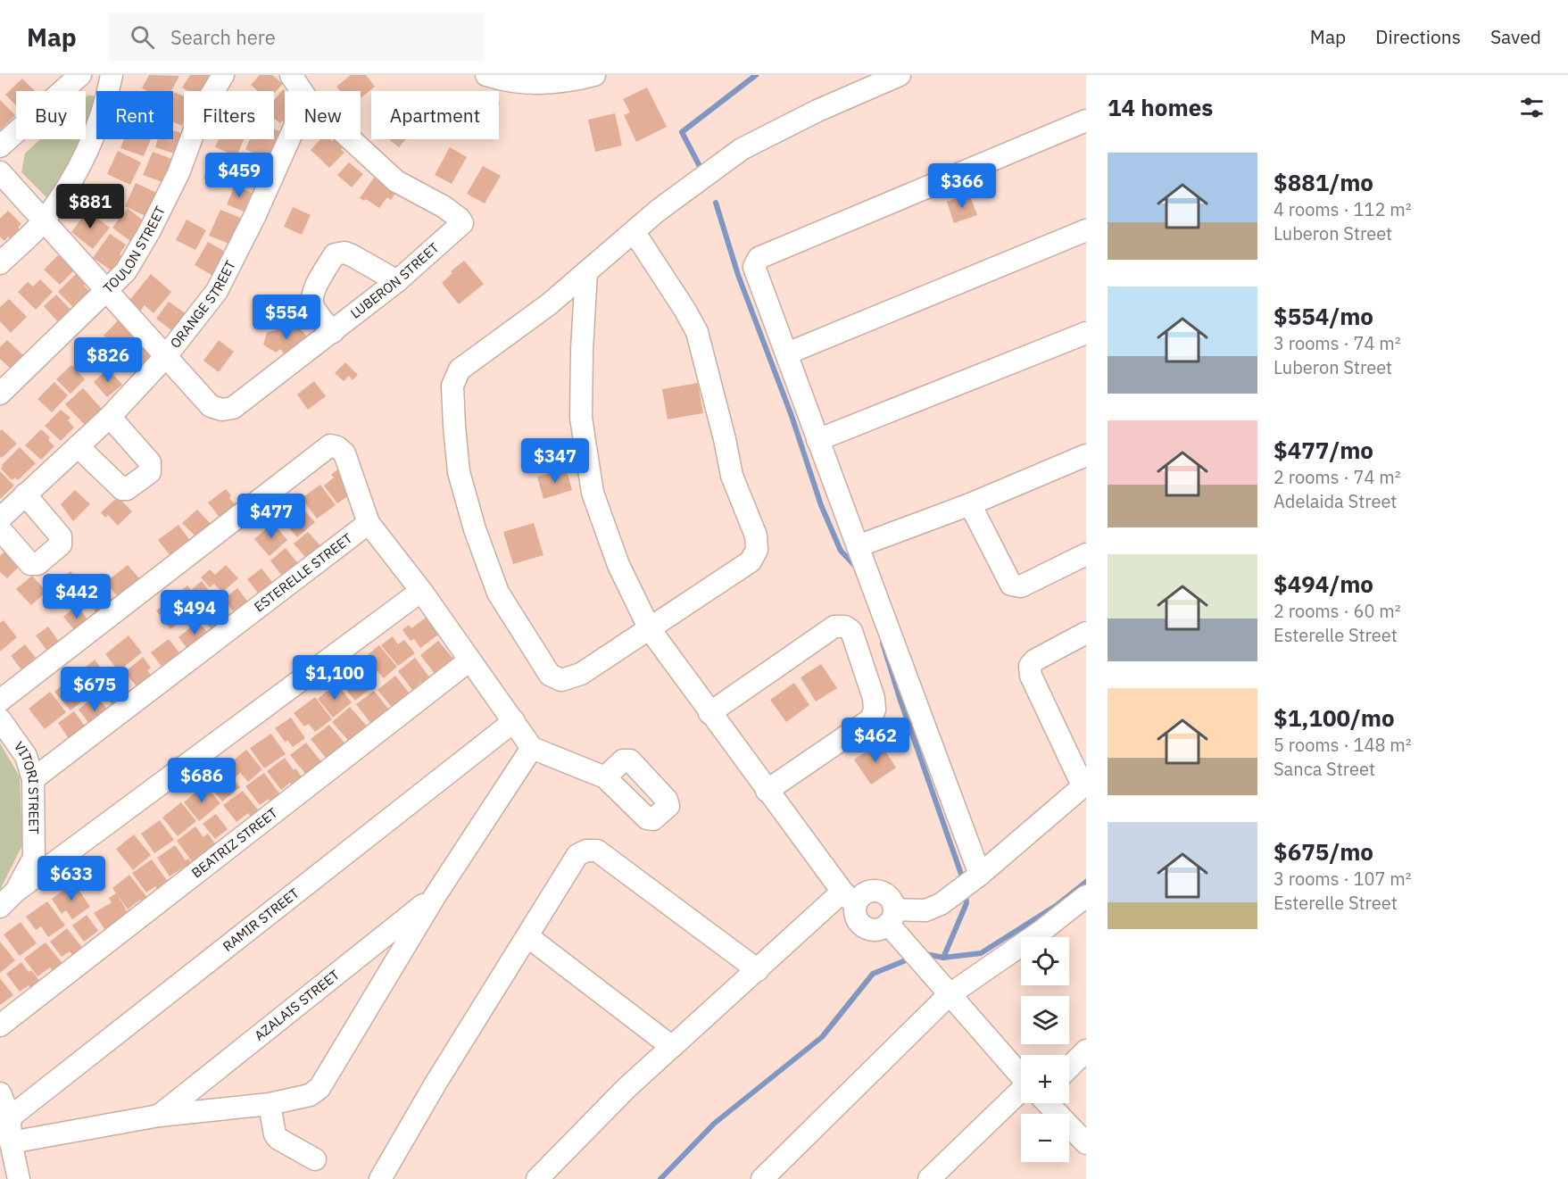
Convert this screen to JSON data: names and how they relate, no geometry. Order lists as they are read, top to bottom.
{
  "streets": {
    "street": [
      "TOULON STREET",
      "LUBERON STREET",
      "ORANGE STREET",
      "ESTERELLE STREET",
      "VITORI STREET",
      "BEATRIZ STREET",
      "RAMIR STREET",
      "AZALAIS STREET"
    ]
  },
  "crossings": [
    ["TOULON STREET", "LUBERON STREET"],
    ["LUBERON STREET", "ORANGE STREET"],
    ["ESTERELLE STREET", "VITORI STREET"]
  ],
  "page": {
    "header": "Map",
    "search": "Search here",
    "nav": ["Map", "Directions", "Saved"],
    "heading": "14 homes",
    "chip": [
      "Buy",
      "Rent",
      "Filters",
      "New",
      "Apartment"
    ],
    "list": [
      {
        "name": "$881/mo",
        "note": "4 rooms · 112 m² · Luberon Street"
      },
      {
        "name": "$554/mo",
        "note": "3 rooms · 74 m² · Luberon Street"
      },
      {
        "name": "$477/mo",
        "note": "2 rooms · 74 m² · Adelaida Street"
      },
      {
        "name": "$494/mo",
        "note": "2 rooms · 60 m² · Esterelle Street"
      },
      {
        "name": "$1,100/mo",
        "note": "5 rooms · 148 m² · Sanca Street"
      },
      {
        "name": "$675/mo",
        "note": "3 rooms · 107 m² · Esterelle Street"
      }
    ],
    "price": [
      "$459",
      "$366",
      "$881",
      "$554",
      "$826",
      "$347",
      "$477",
      "$442",
      "$494",
      "$1,100",
      "$675",
      "$462",
      "$686",
      "$633"
    ],
    "map_buttons": ["+", "−"]
  }
}
